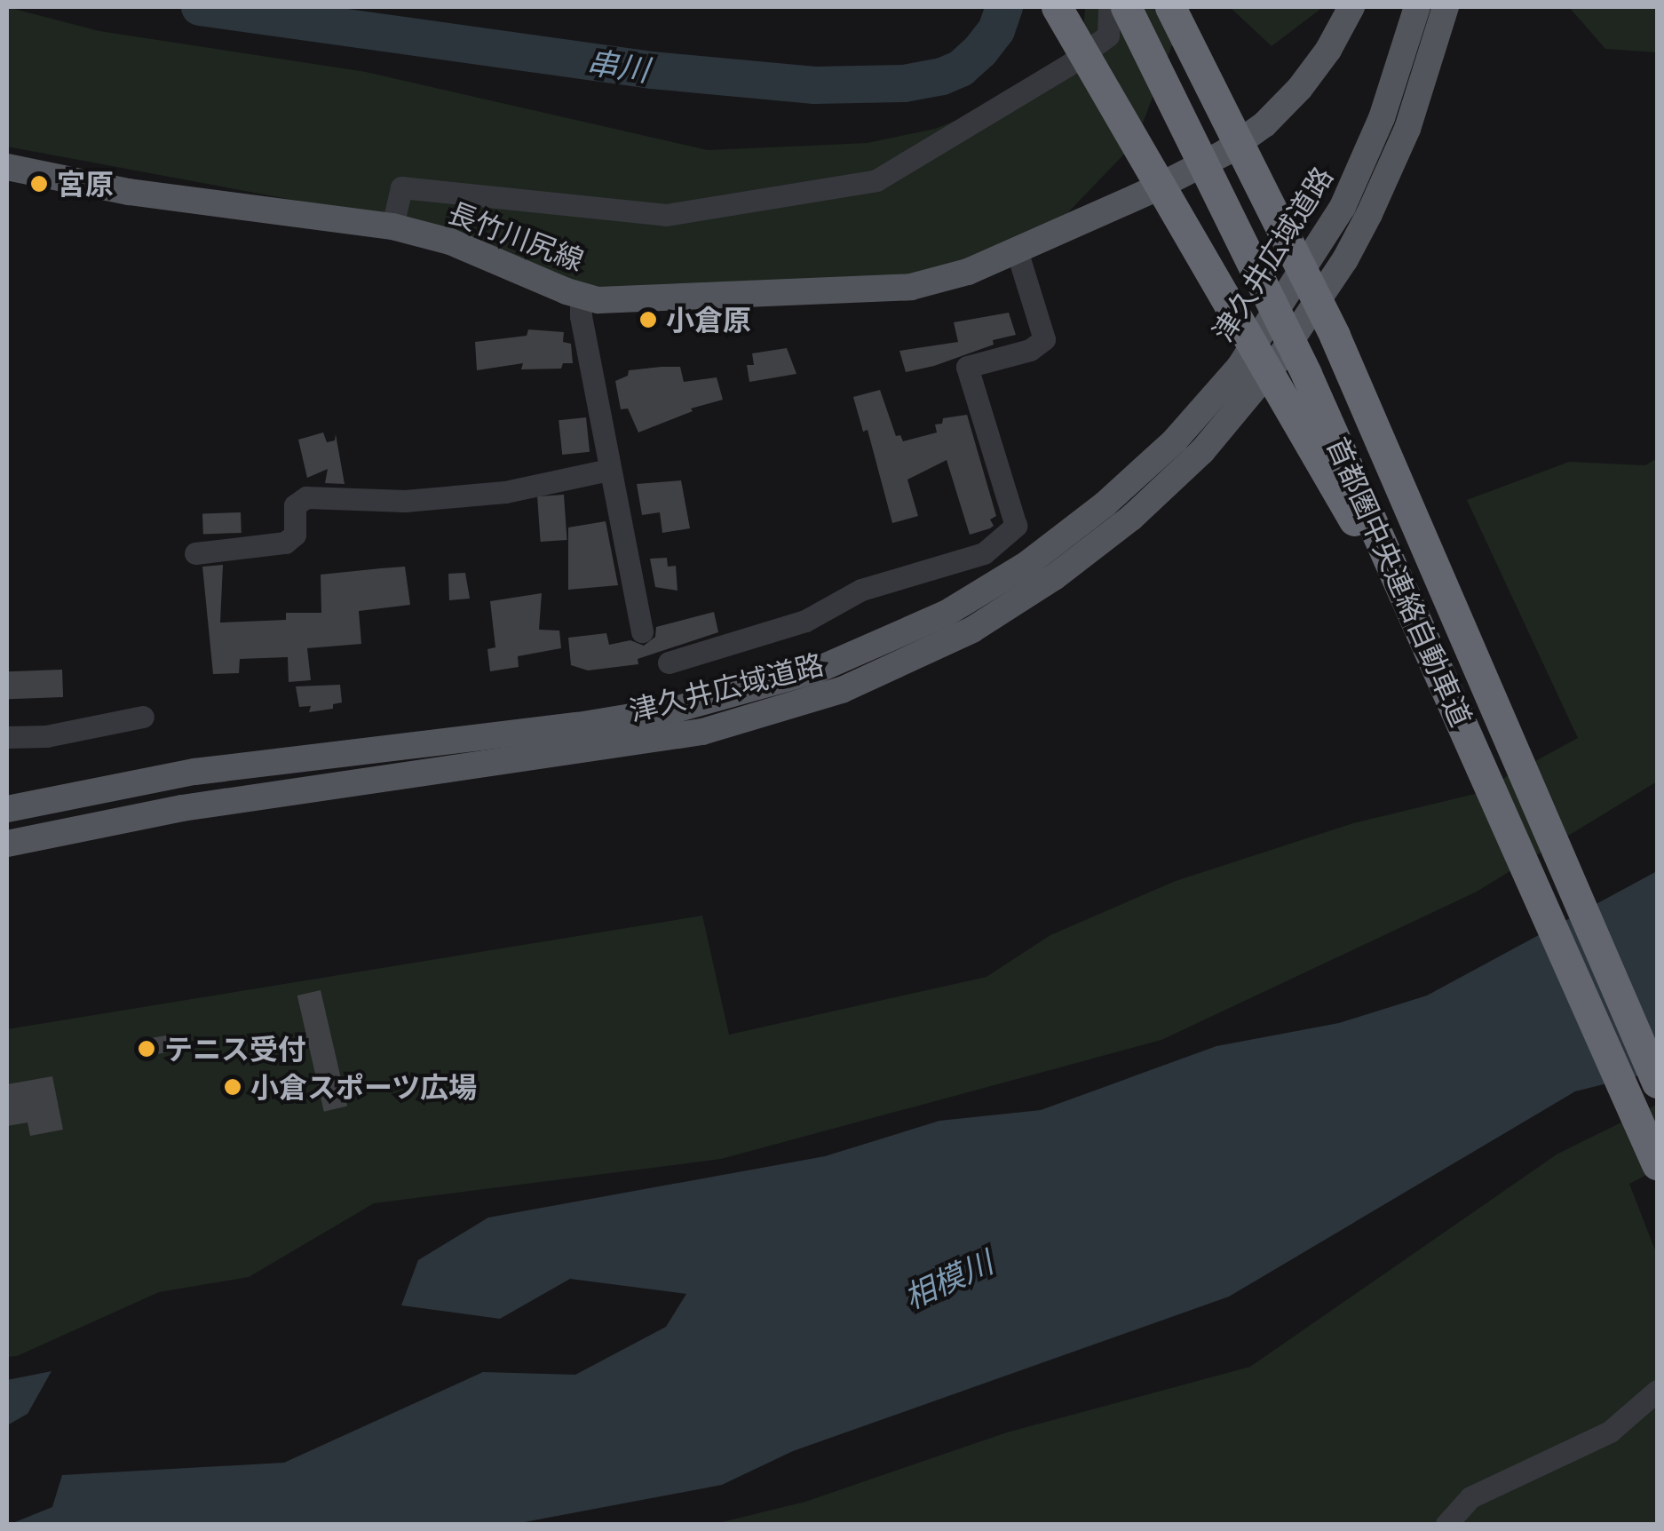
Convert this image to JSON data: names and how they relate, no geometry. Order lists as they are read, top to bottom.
{
  "streets": {
    "highway": ["首都圏中央連絡自動車道"],
    "main road": ["長竹川尻線", "津久井広域道路"]
  },
  "water": ["串川", "相模川"],
  "places": [
    "宮原",
    "小倉原",
    "テニス受付",
    "小倉スポーツ広場"
  ]
}
